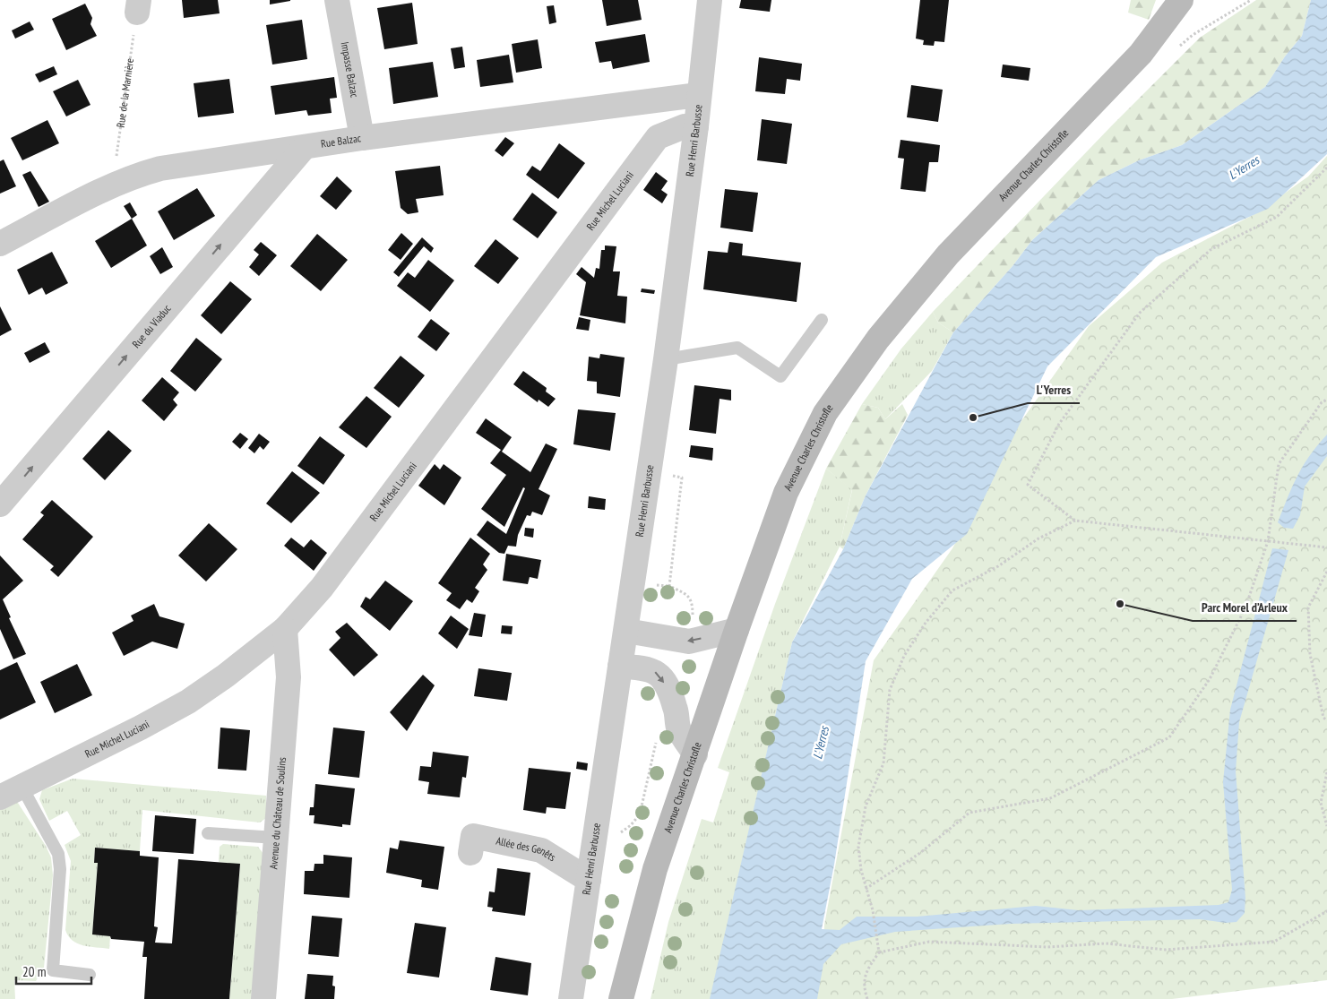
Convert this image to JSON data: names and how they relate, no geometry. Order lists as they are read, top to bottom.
{
  "streets": {
    "main road": ["Avenue Charles Christofle"],
    "street": [
      "Impasse Balzac",
      "Rue Henri Barbusse",
      "Rue Balzac",
      "Rue Michel Luciani",
      "Rue du Viaduc",
      "Avenue du Château de Soulins",
      "Allée des Genêts"
    ],
    "path": ["Rue de la Marnière"]
  },
  "crossings": [
    ["Impasse Balzac", "Rue Balzac"],
    ["Rue de la Marnière", "Rue Balzac"],
    ["Rue Henri Barbusse", "Rue Balzac"],
    ["Rue Henri Barbusse", "Rue Michel Luciani"],
    ["Rue Henri Barbusse", "Allée des Genêts"],
    ["Rue Balzac", "Rue du Viaduc"],
    ["Rue Michel Luciani", "Avenue du Château de Soulins"]
  ],
  "one_way": ["Rue du Viaduc"],
  "water": ["L'Yerres"],
  "places": ["L'Yerres", "Parc Morel d’Arleux"],
  "scale_bar": "20 m"
}
